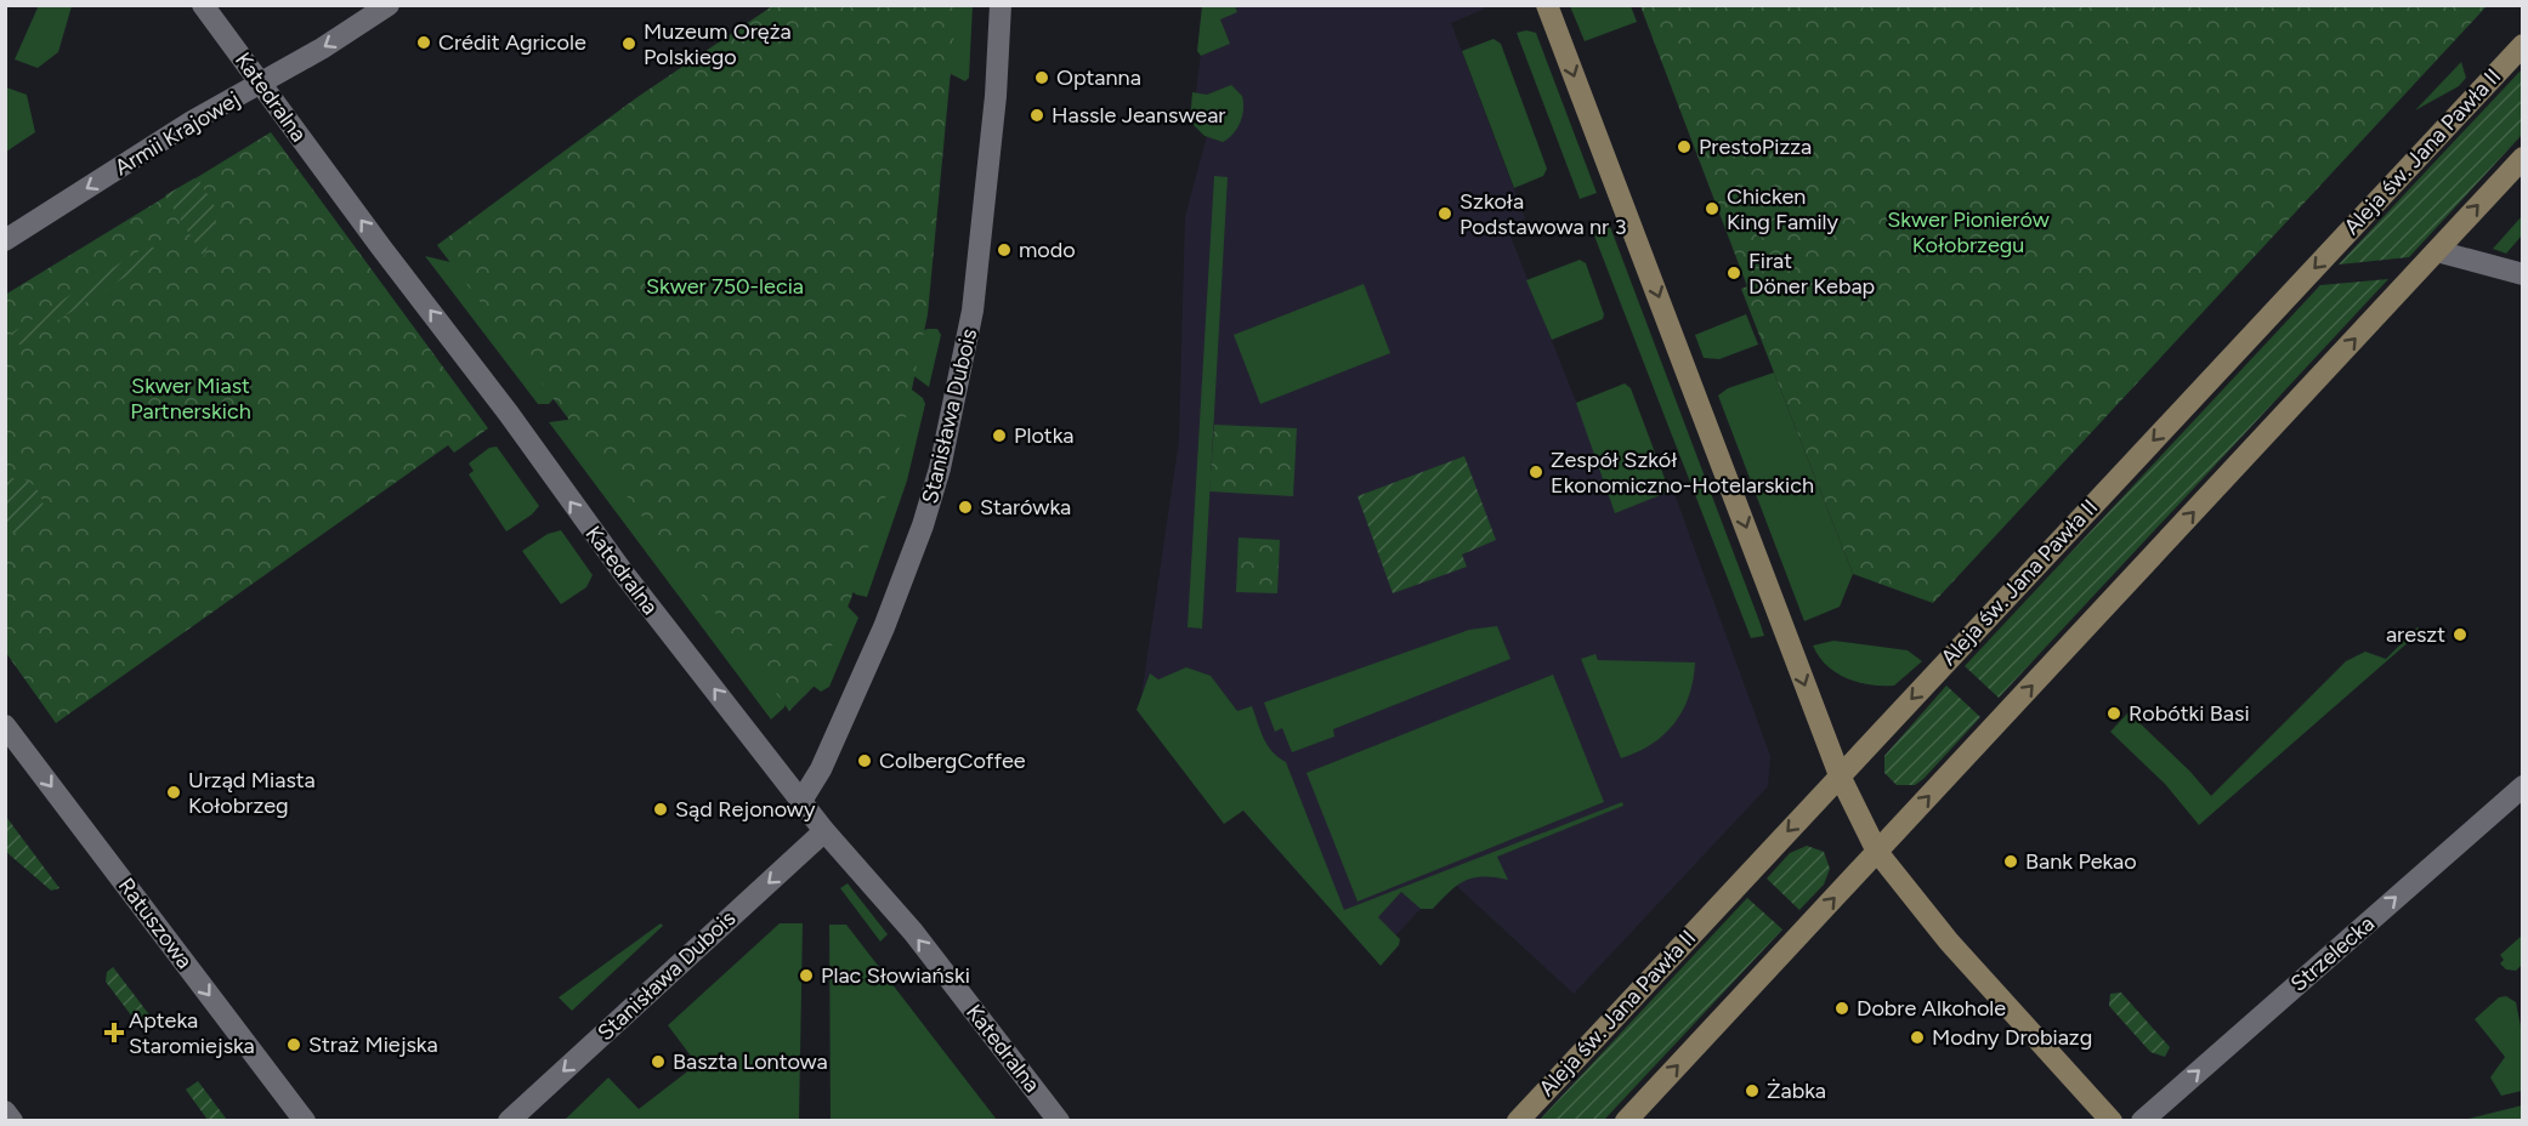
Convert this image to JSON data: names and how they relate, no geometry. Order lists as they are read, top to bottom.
{
  "streets": {
    "street": [
      "Katedralna",
      "Armii Krajowej",
      "Aleja św. Jana Pawła II",
      "Stanisława Dubois",
      "Ratuszowa",
      "Strzelecka"
    ]
  },
  "crossings": [
    ["Katedralna", "Armii Krajowej"],
    ["Katedralna", "Stanisława Dubois"]
  ],
  "one_way": [
    "Katedralna",
    "Armii Krajowej",
    "Ratuszowa",
    "Strzelecka"
  ],
  "parks": ["Skwer Pionierów Kołobrzegu", "Skwer 750-lecia", "Skwer Miast Partnerskich"],
  "places": {
    "other": [
      "Crédit Agricole",
      "Muzeum Oręża Polskiego",
      "Optanna",
      "Hassle Jeanswear",
      "PrestoPizza",
      "Chicken King Family",
      "Szkoła Podstawowa nr 3",
      "modo",
      "Firat Döner Kebap",
      "Plotka",
      "Zespół Szkół Ekonomiczno-Hotelarskich",
      "Starówka",
      "areszt",
      "Robótki Basi",
      "ColbergCoffee",
      "Urząd Miasta Kołobrzeg",
      "Sąd Rejonowy",
      "Bank Pekao",
      "Plac Słowiański",
      "Dobre Alkohole",
      "Modny Drobiazg",
      "Straż Miejska",
      "Baszta Lontowa",
      "Żabka"
    ],
    "health": ["Apteka Staromiejska"]
  }
}
